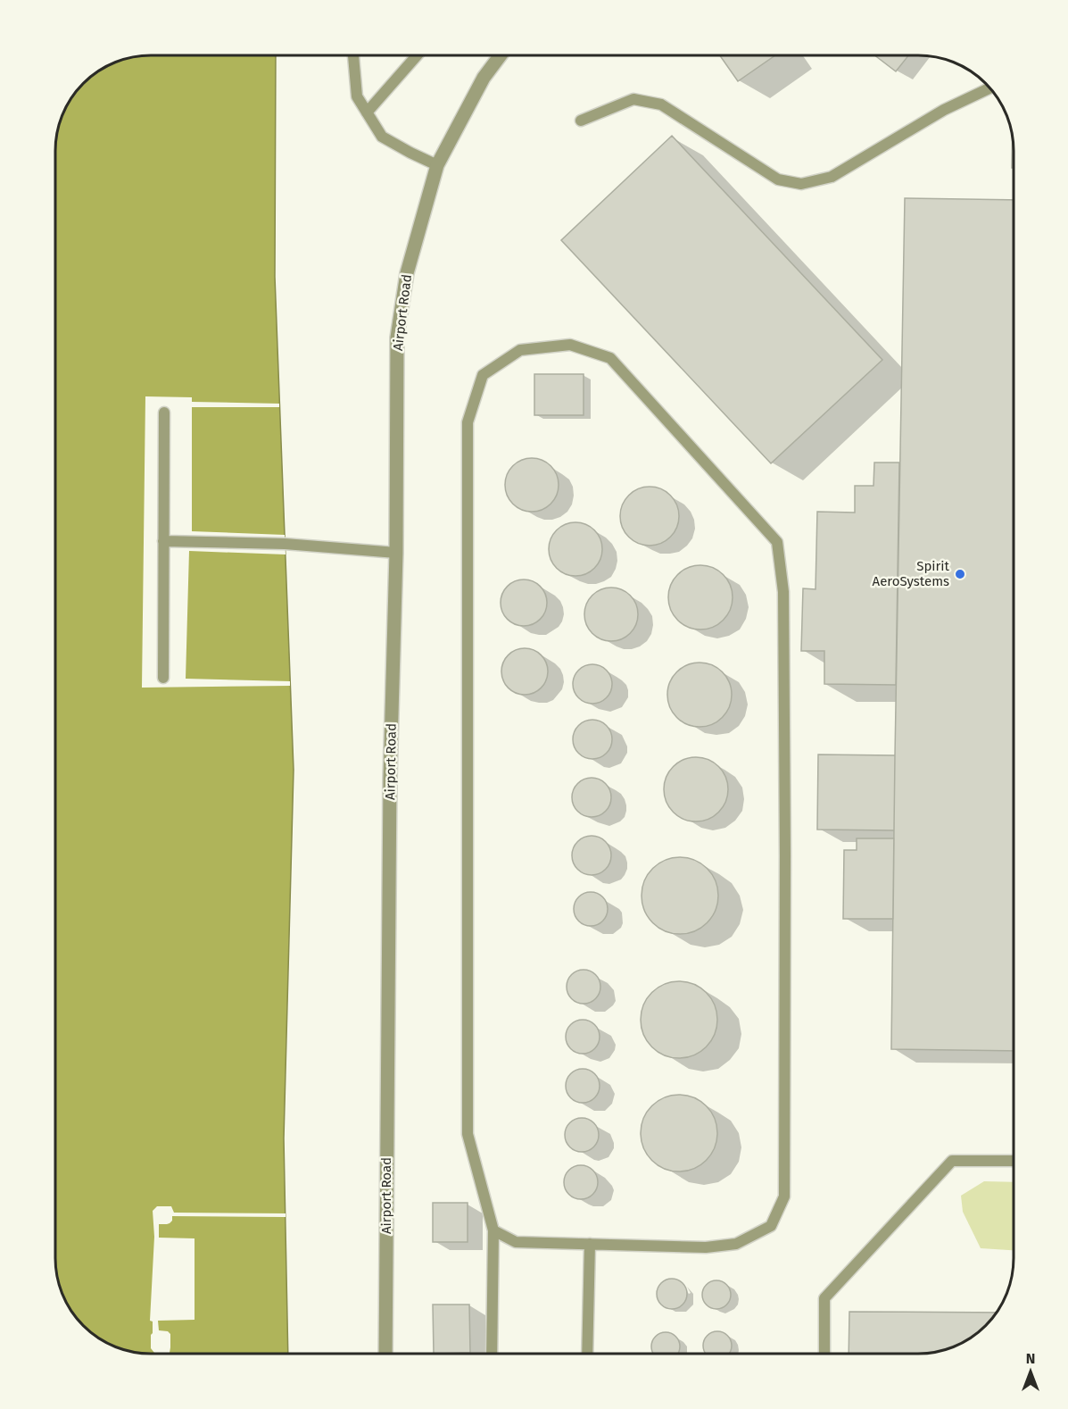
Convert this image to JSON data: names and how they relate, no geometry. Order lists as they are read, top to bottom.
{
  "streets": {
    "street": ["Airport Road"]
  },
  "places": ["Spirit AeroSystems"],
  "north": "top"
}
